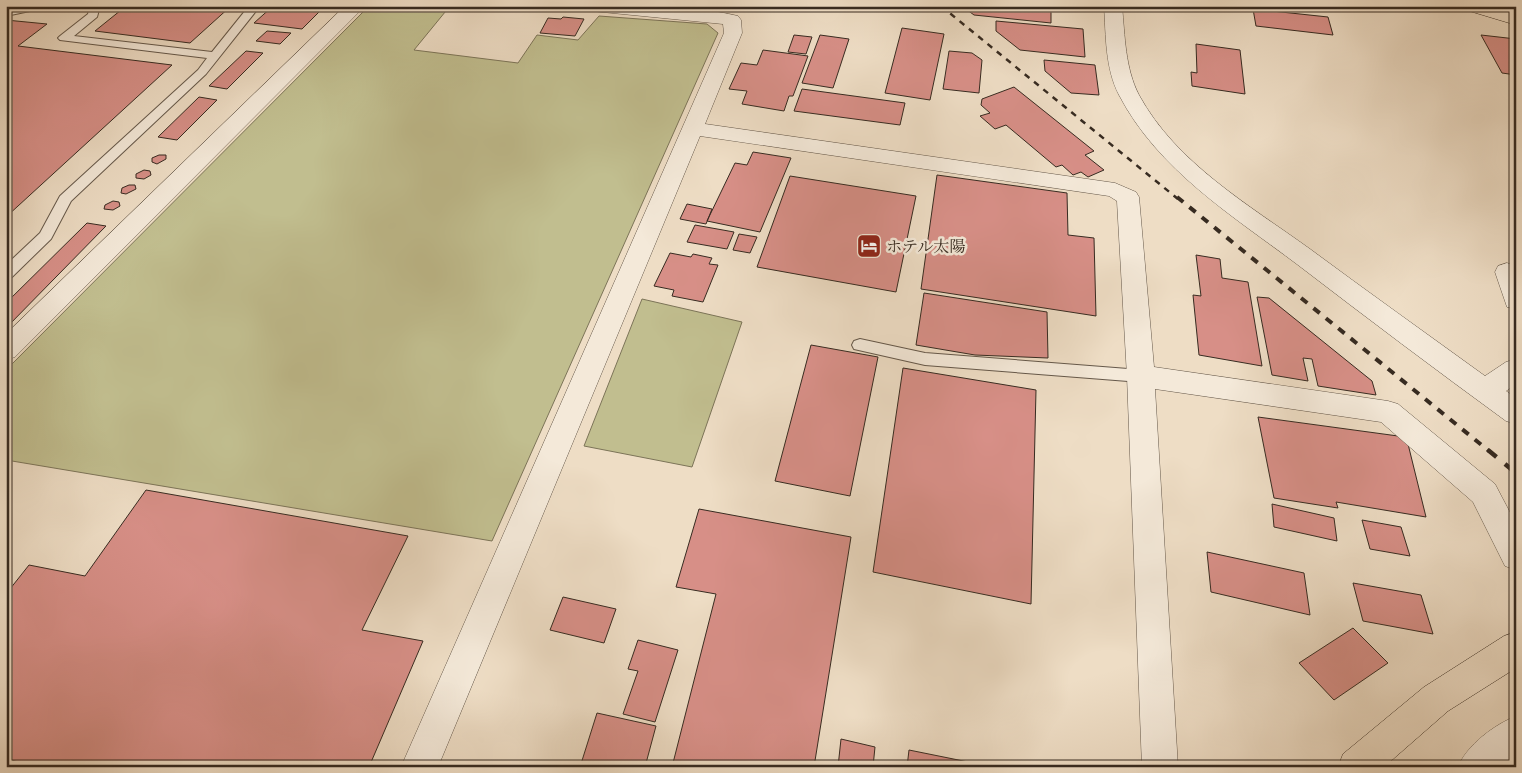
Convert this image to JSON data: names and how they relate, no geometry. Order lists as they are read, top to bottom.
{
  "places": {
    "hotel": ["ホテル太陽"]
  }
}
